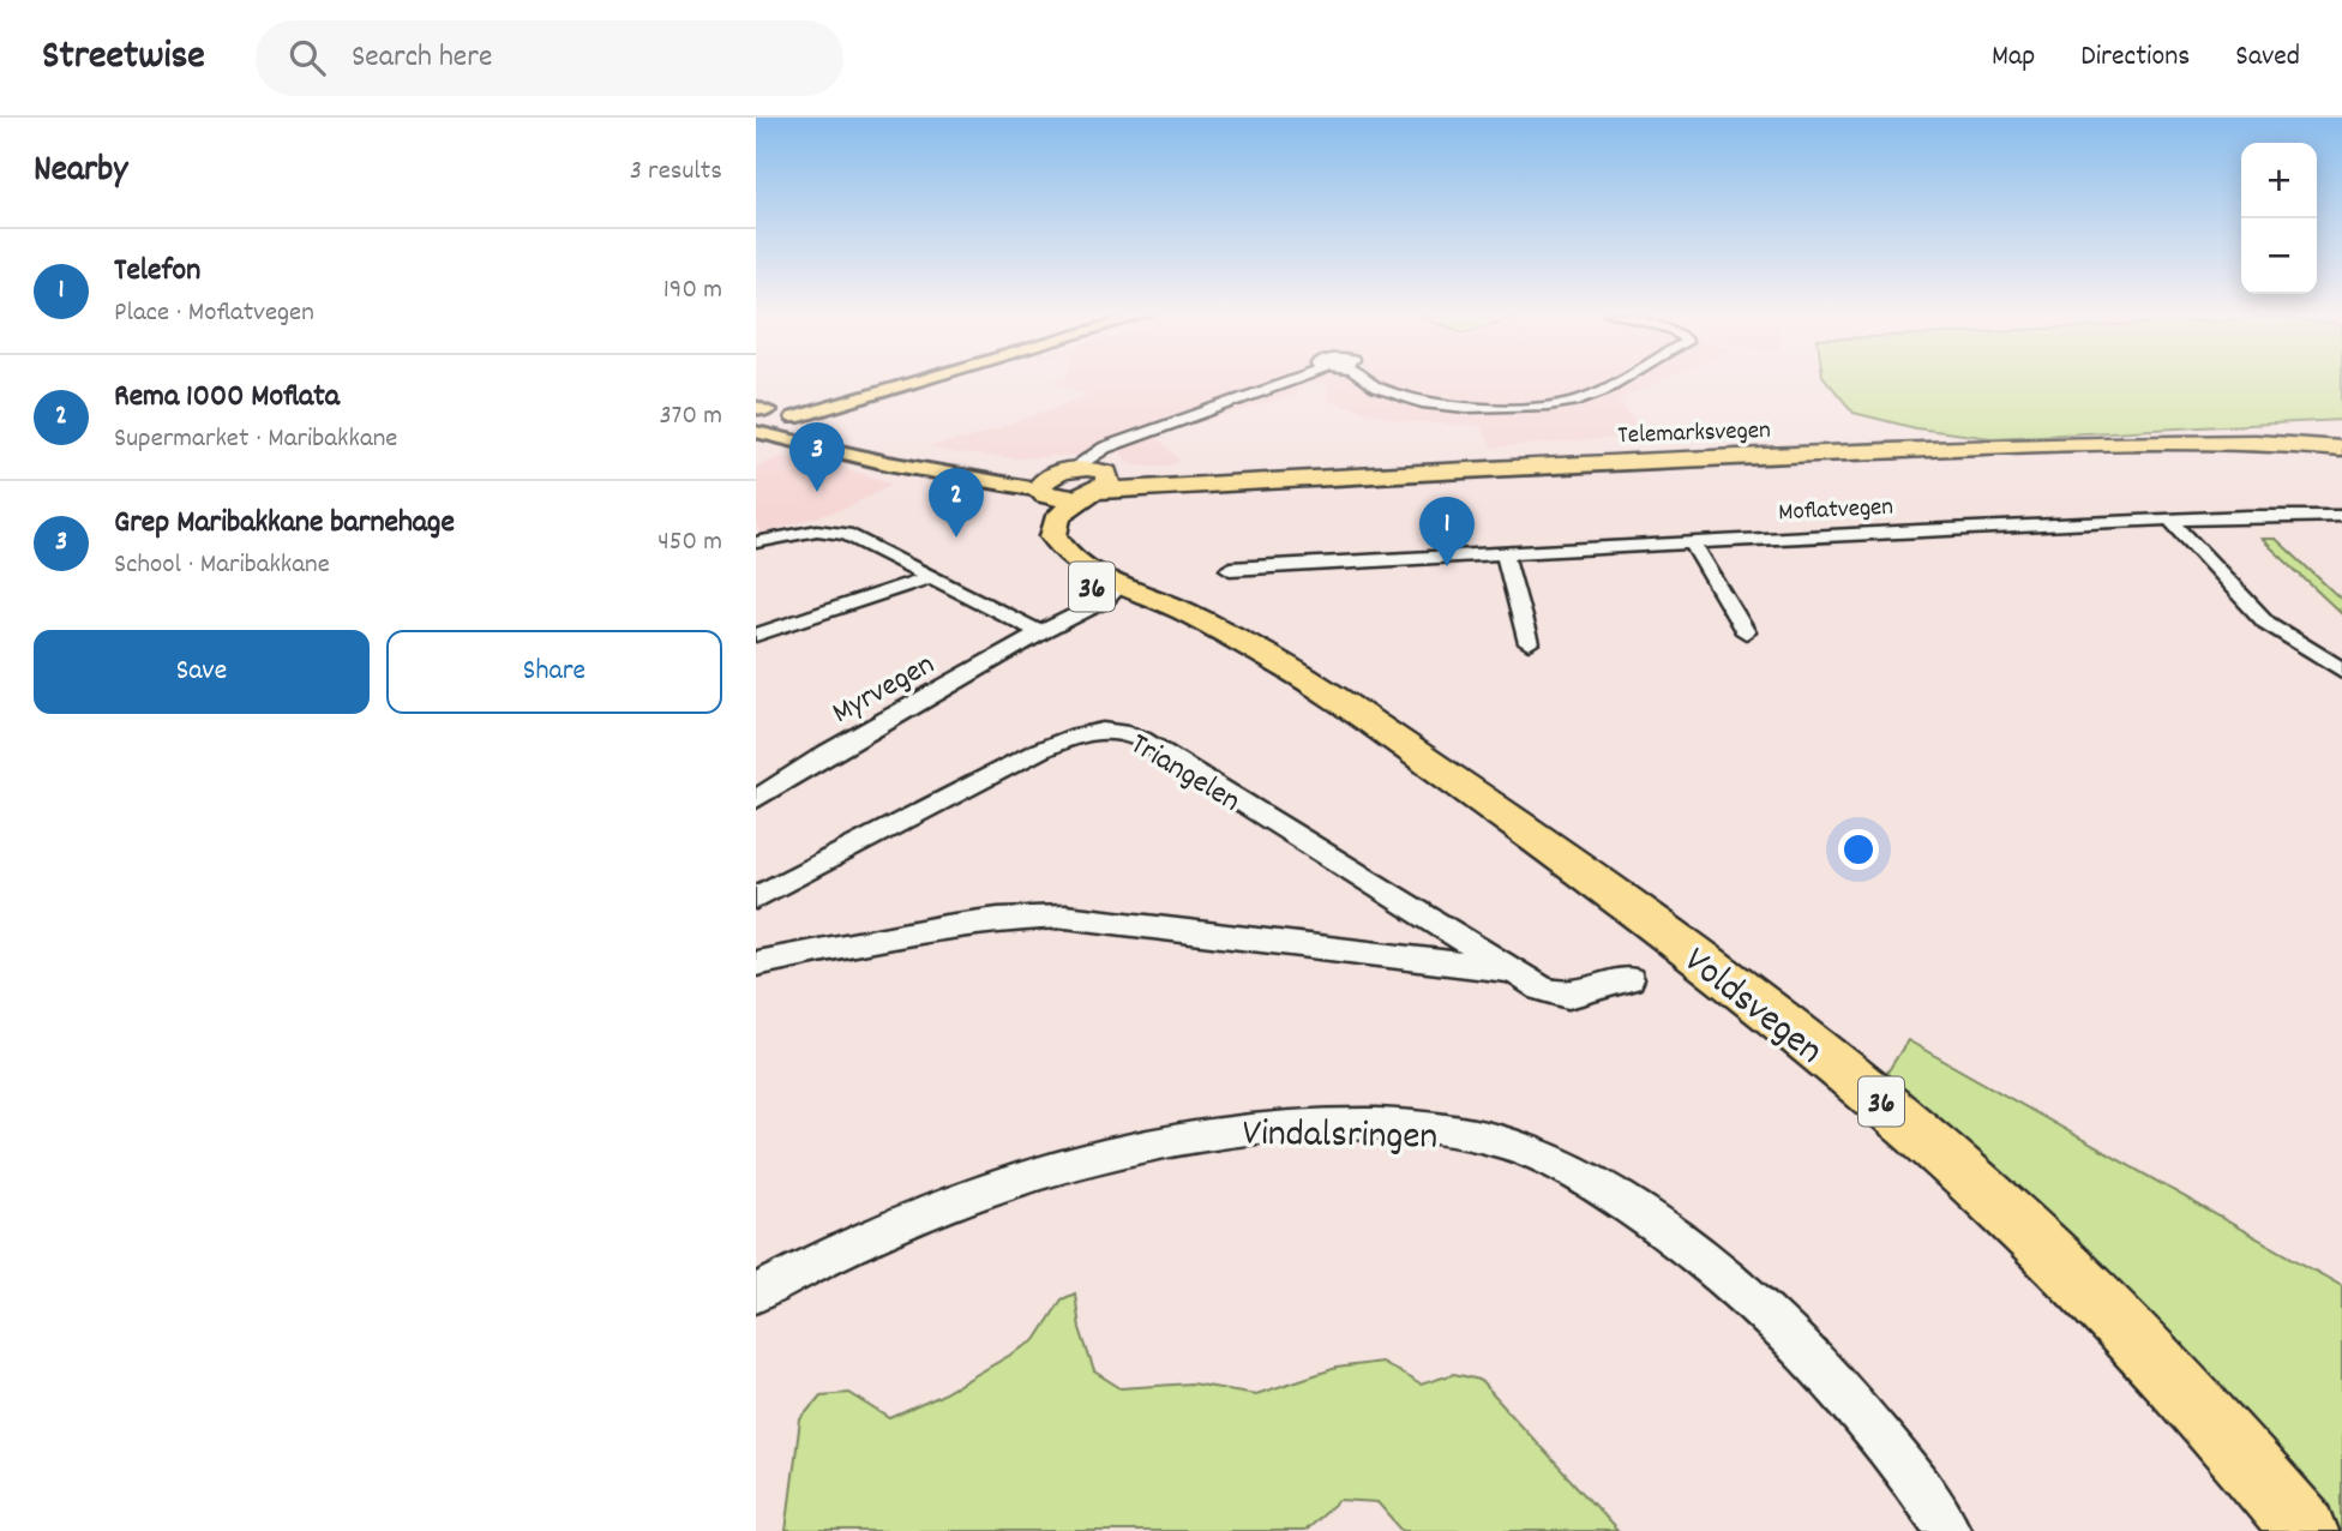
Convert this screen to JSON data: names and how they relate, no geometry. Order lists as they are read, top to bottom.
{
  "streets": {
    "highway": ["Telemarksvegen", "36", "Voldsvegen"],
    "street": [
      "Moflatvegen",
      "Myrvegen",
      "Triangelen",
      "Vindalsringen"
    ]
  },
  "crossings": [
    ["Telemarksvegen", "Voldsvegen"],
    ["Myrvegen", "Voldsvegen"]
  ],
  "page": {
    "header": "Streetwise",
    "search": "Search here",
    "nav": ["Map", "Directions", "Saved"],
    "heading": ["Nearby", "3 results"],
    "map_buttons": ["+", "−"],
    "list": [
      {
        "mark": "1",
        "name": "Telefon",
        "note": "Place · Moflatvegen",
        "value": "190 m"
      },
      {
        "mark": "2",
        "name": "Rema 1000 Moflata",
        "note": "Supermarket · Maribakkane",
        "value": "370 m"
      },
      {
        "mark": "3",
        "name": "Grep Maribakkane barnehage",
        "note": "School · Maribakkane",
        "value": "450 m"
      }
    ],
    "pins": ["3", "2", "1"],
    "buttons": ["Save", "Share"]
  }
}
